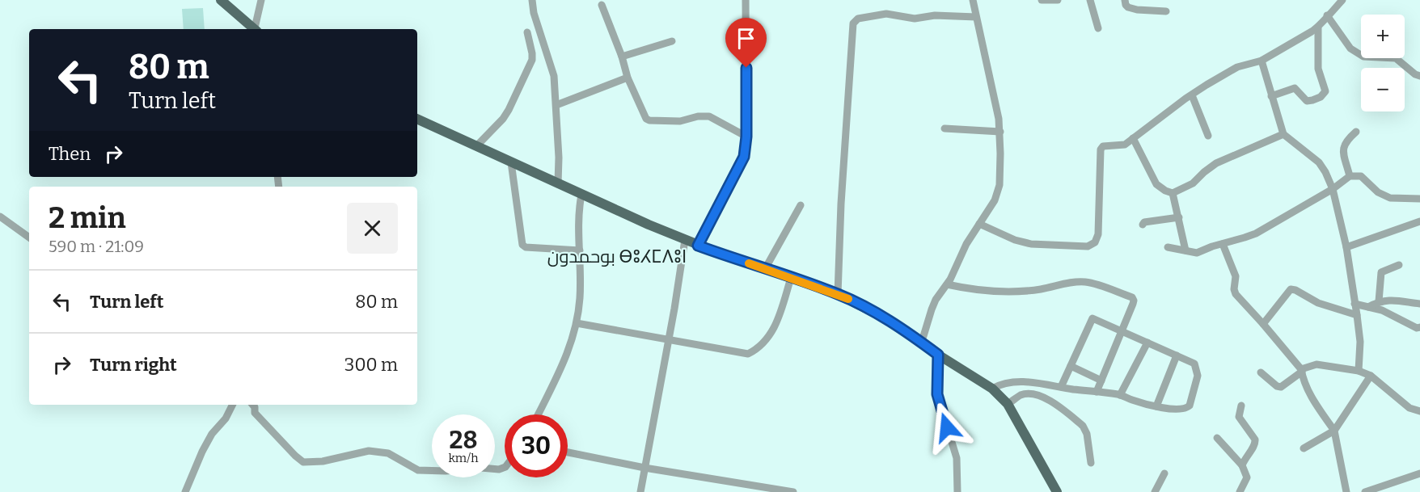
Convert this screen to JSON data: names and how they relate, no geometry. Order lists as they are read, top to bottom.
{
  "districts": ["بوحمدون ⴱⵓⵃⵎⴷⵓⵏ"],
  "page": {
    "map_buttons": ["+", "−"],
    "turn": ["80 m", "Turn left"],
    "then": "Then",
    "heading": ["2 min", "590 m · 21:09"],
    "list": [
      {
        "name": "Turn left",
        "value": "80 m"
      },
      {
        "name": "Turn right",
        "value": "300 m"
      }
    ],
    "speed": "28 km/h",
    "limit": "30"
  }
}
